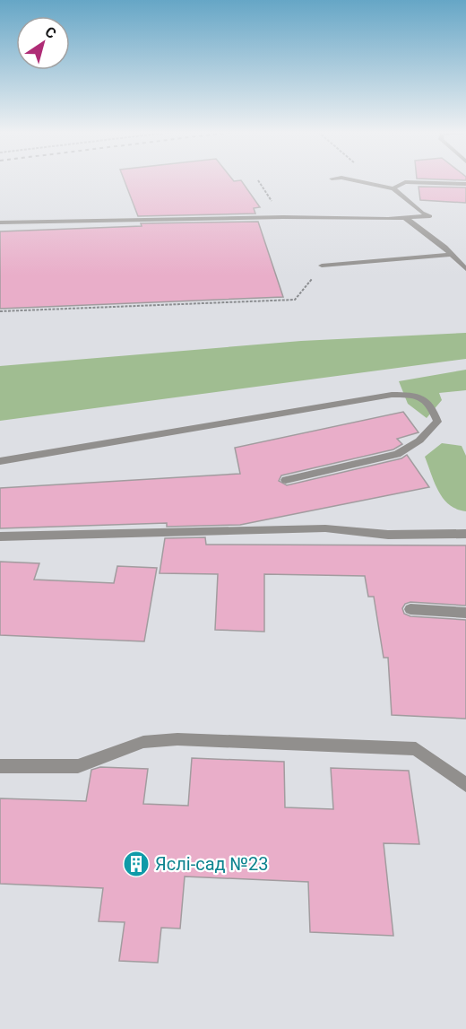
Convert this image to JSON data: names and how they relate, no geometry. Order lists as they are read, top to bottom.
{
  "places": {
    "building": ["Яслі-сад №23"]
  },
  "north": "top right"
}
